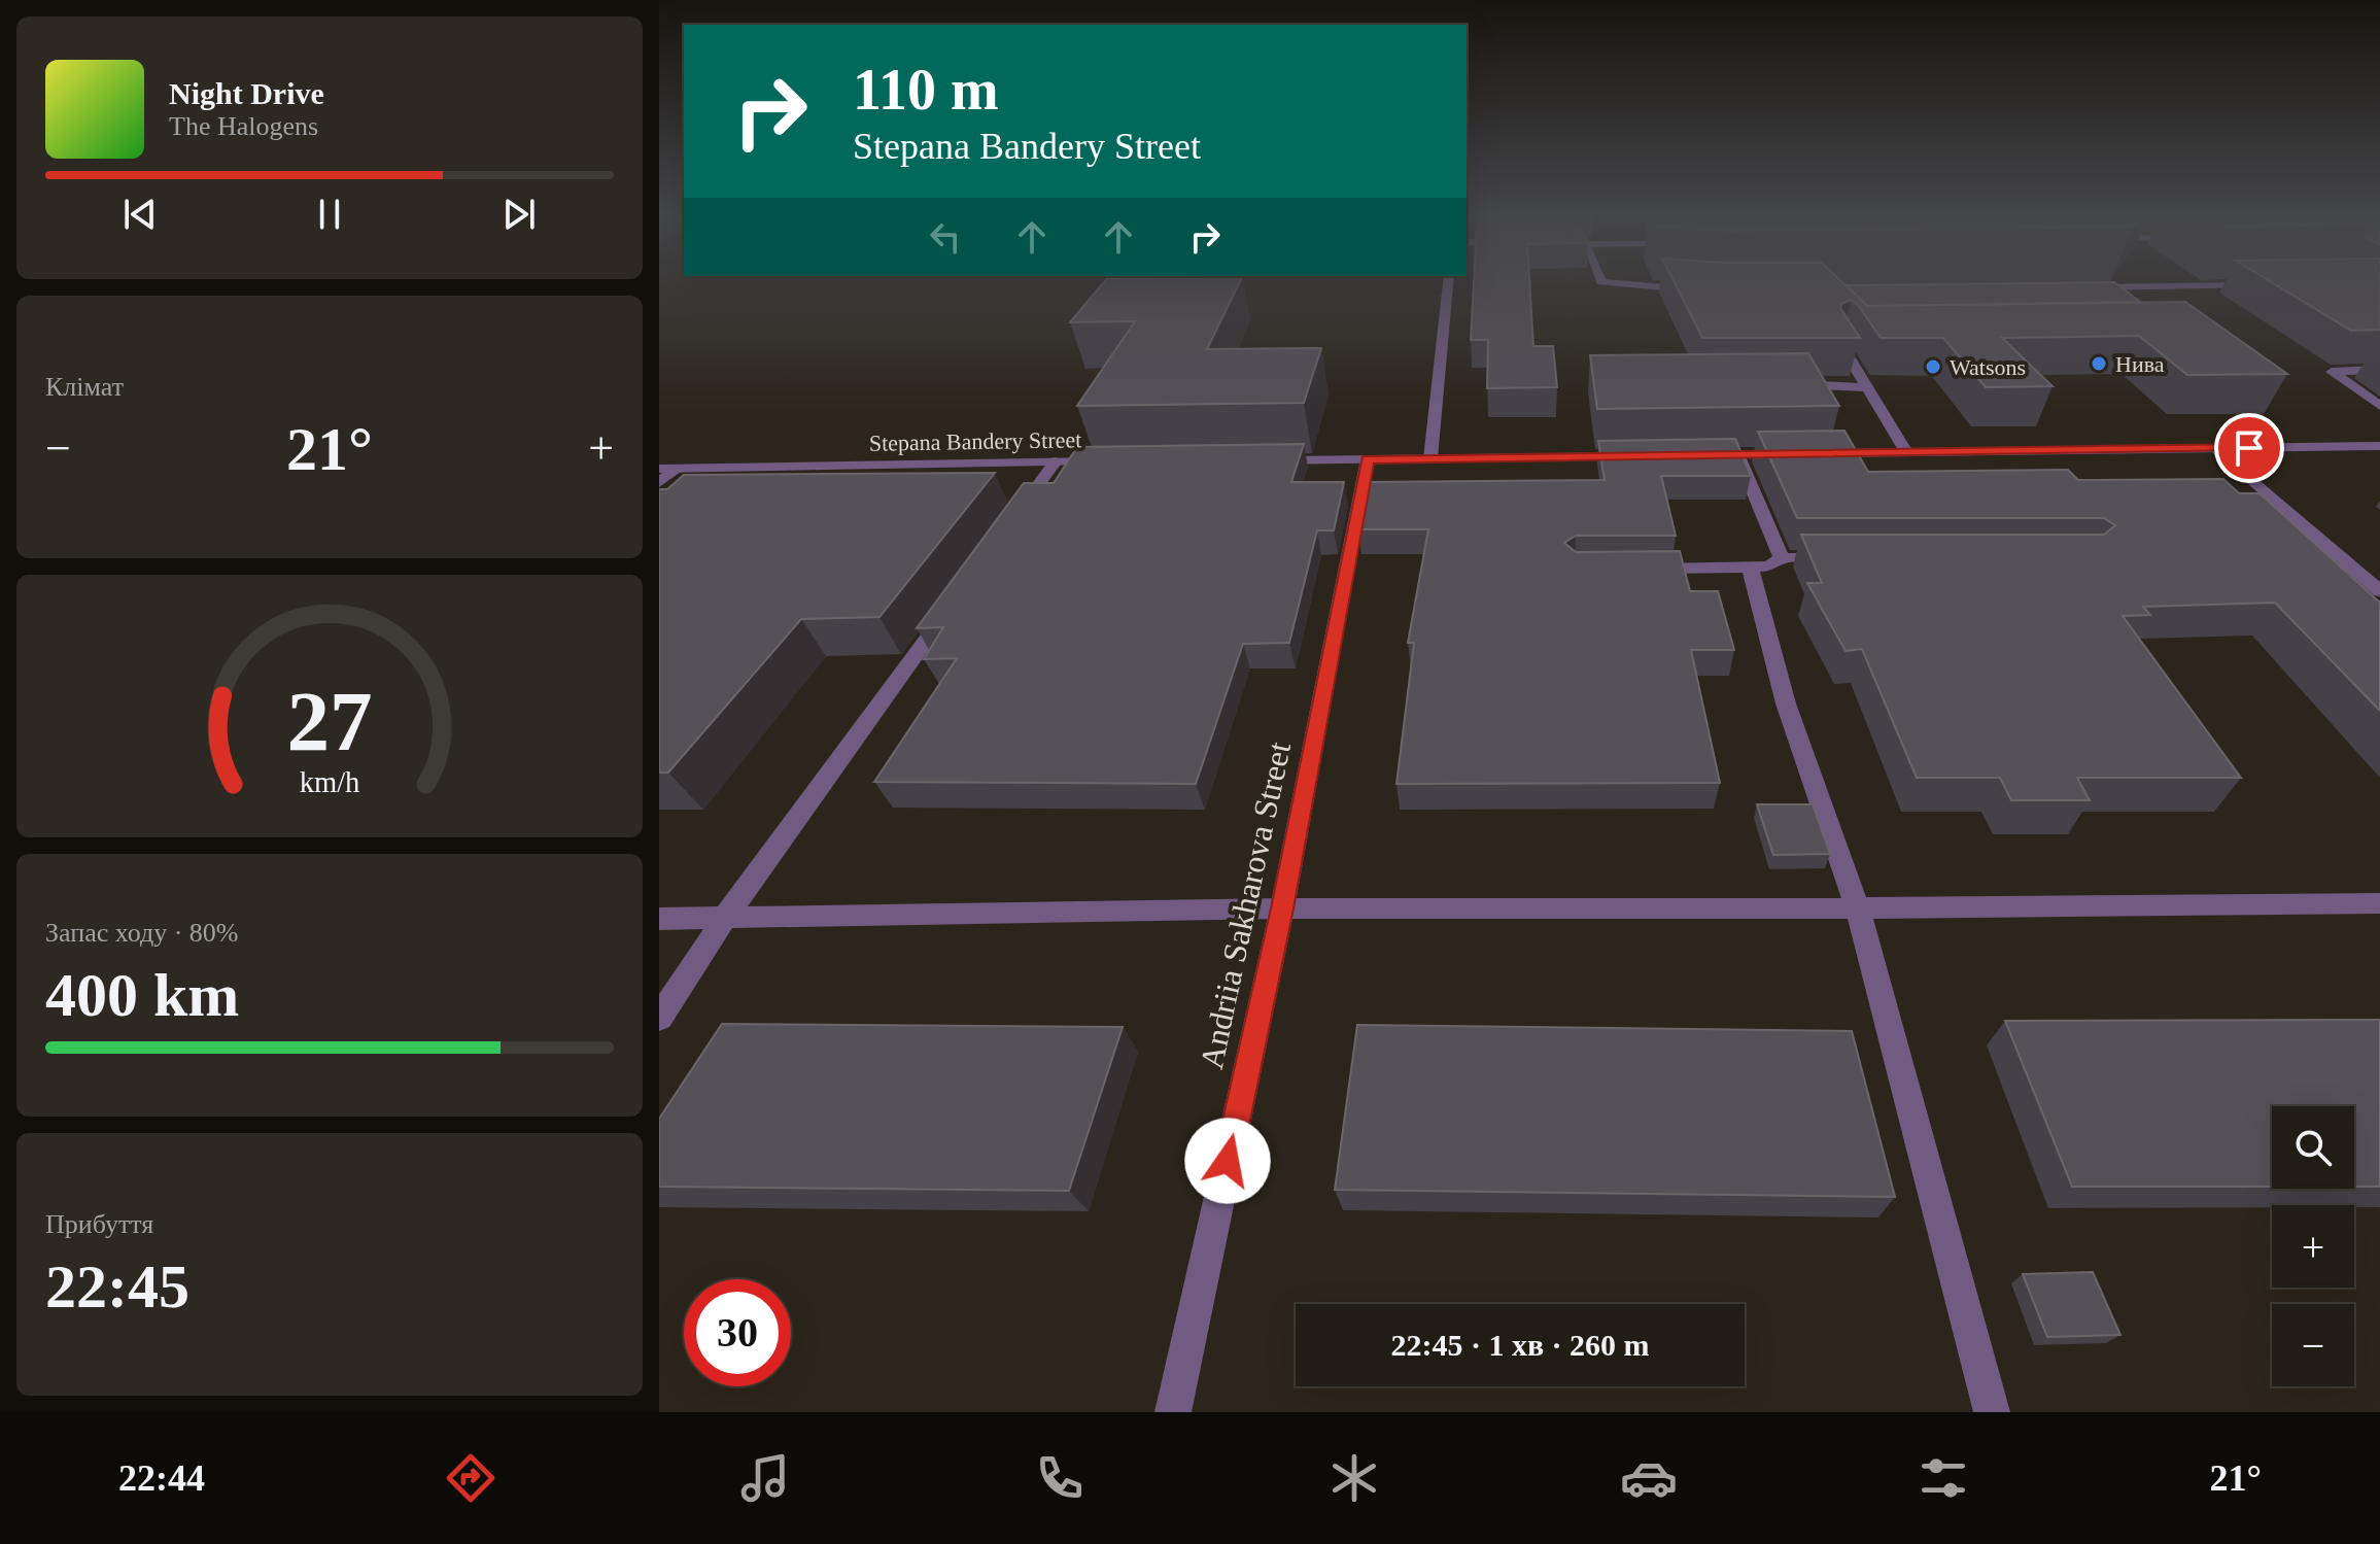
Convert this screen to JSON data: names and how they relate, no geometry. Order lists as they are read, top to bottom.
{
  "streets": {
    "street": ["Stepana Bandery Street", "Andriia Sakharova Street"]
  },
  "places": ["Нива", "Watsons"],
  "page": {
    "turn": ["110 m", "Stepana Bandery Street"],
    "song": ["Night Drive", "The Halogens"],
    "tile": [
      "Клімат",
      ["Запас ходу · 80%", "400 km"],
      ["Прибуття", "22:45"]
    ],
    "heat": ["−", "21°", "+"],
    "map_buttons": ["+", "−"],
    "limit": "30",
    "trip": "22:45 · 1 хв · 260 m",
    "tabs": ["22:44", "21°"],
    "gauge": ["27", "km/h"]
  }
}
